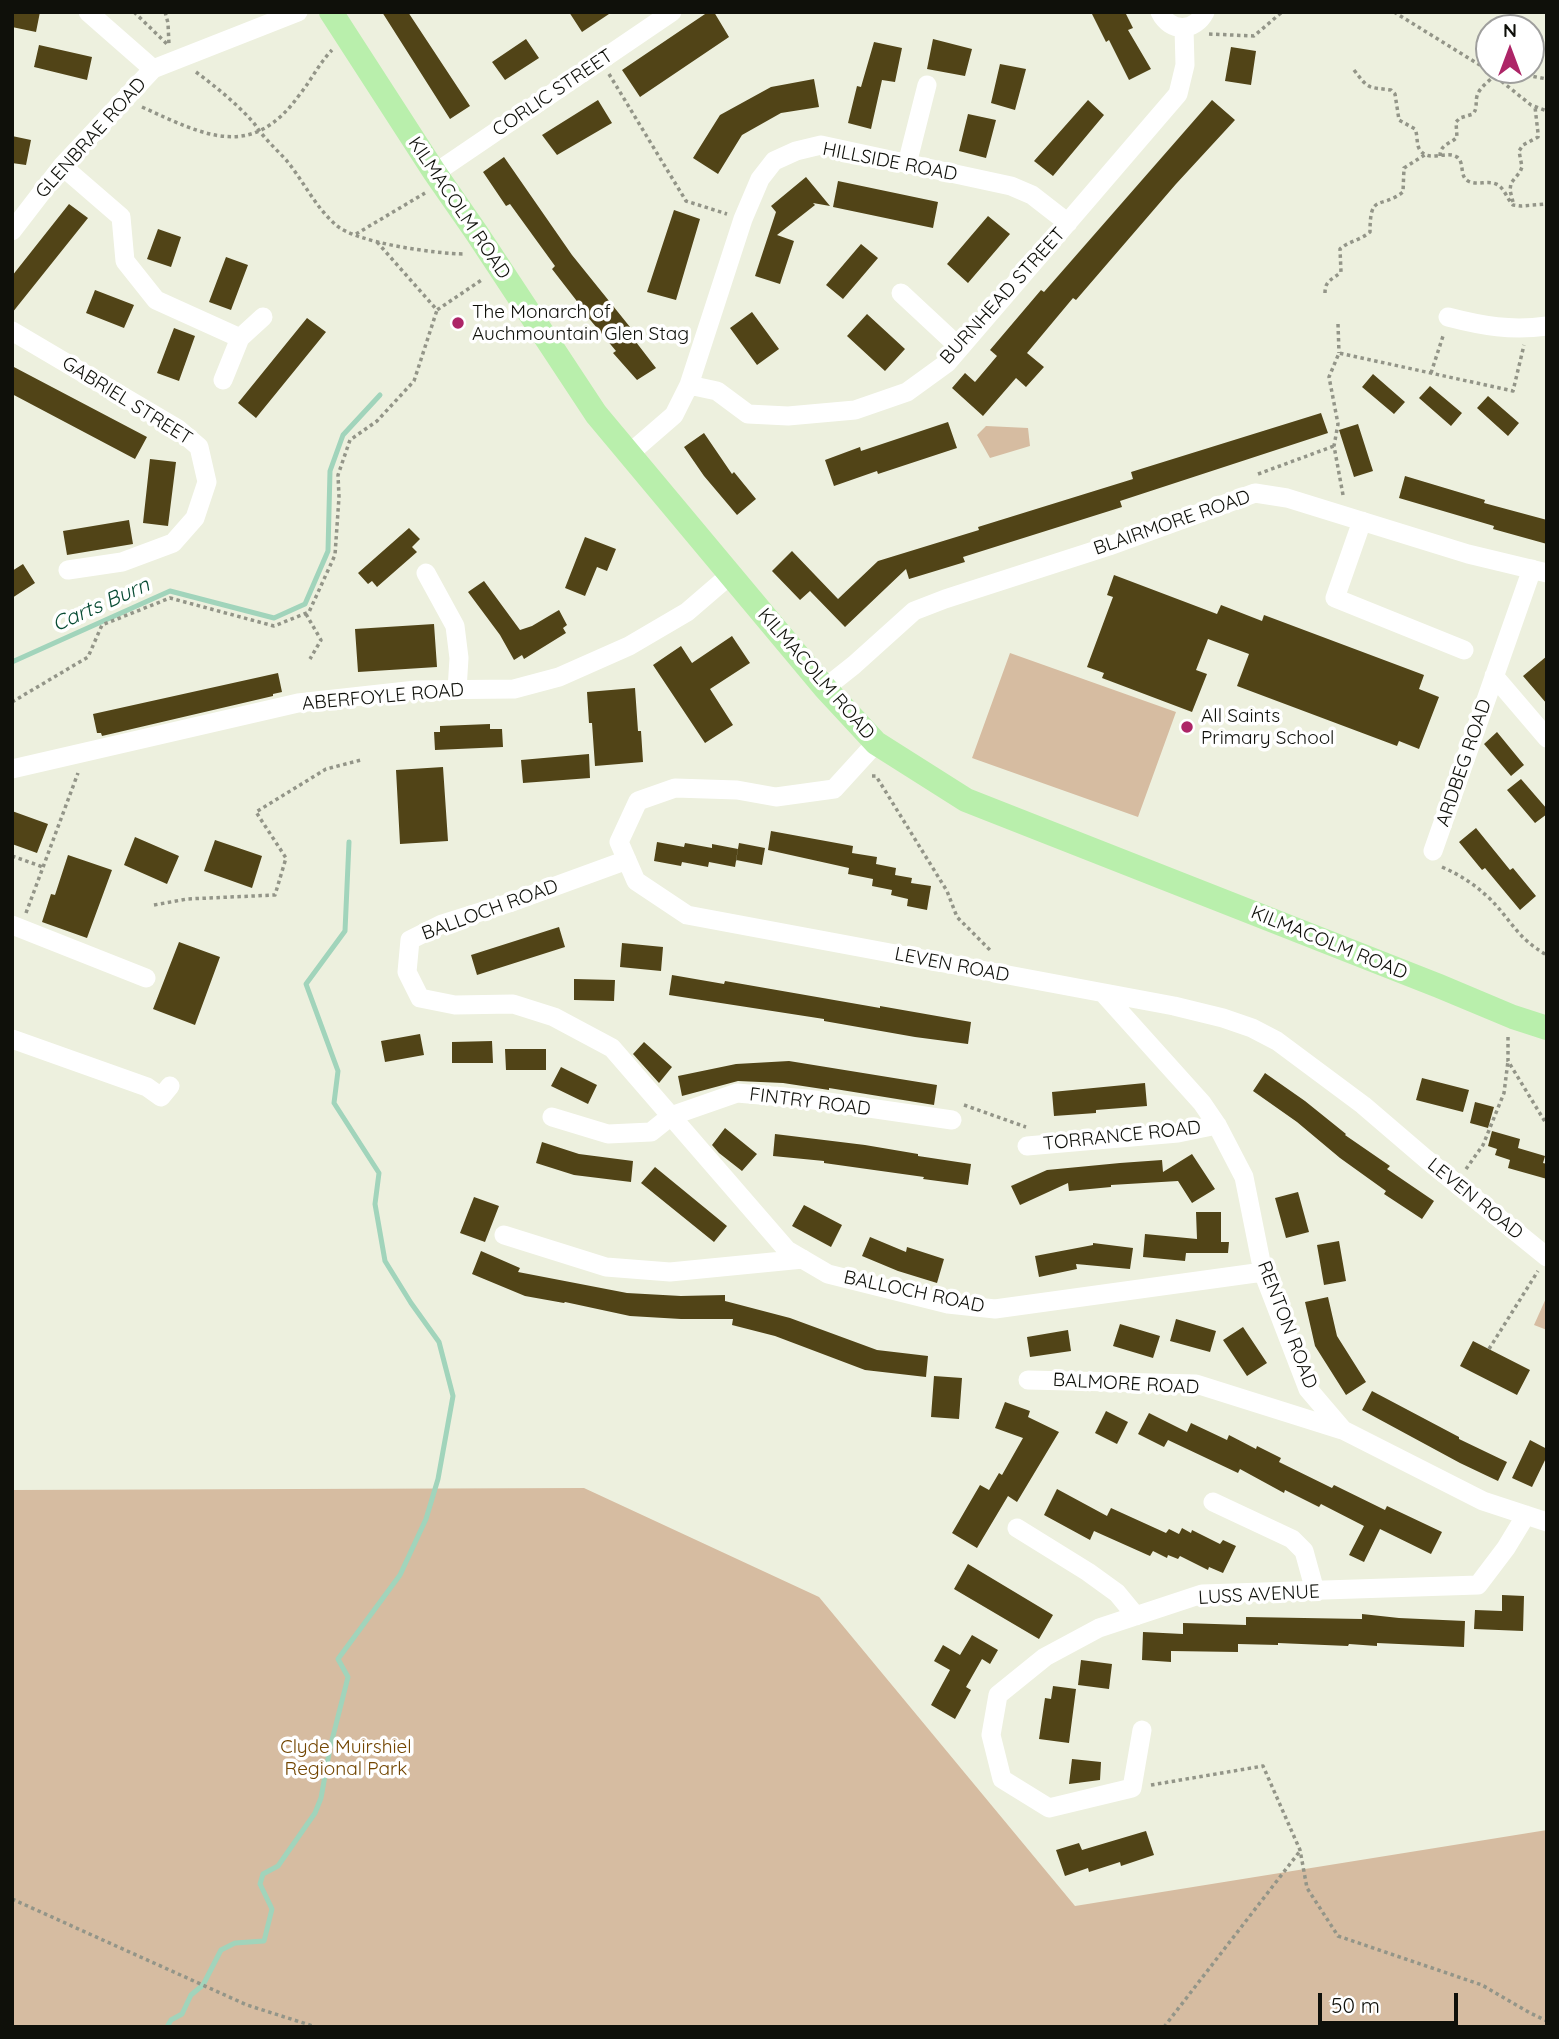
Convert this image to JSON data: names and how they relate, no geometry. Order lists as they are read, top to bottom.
{
  "streets": {
    "main road": ["KILMACOLM ROAD"],
    "street": [
      "CORLIC STREET",
      "GLENBRAE ROAD",
      "HILLSIDE ROAD",
      "BURNHEAD STREET",
      "GABRIEL STREET",
      "BLAIRMORE ROAD",
      "ABERFOYLE ROAD",
      "ARDBEG ROAD",
      "BALLOCH ROAD",
      "LEVEN ROAD",
      "FINTRY ROAD",
      "TORRANCE ROAD",
      "RENTON ROAD",
      "BALMORE ROAD",
      "LUSS AVENUE"
    ]
  },
  "crossings": [
    ["CORLIC STREET", "KILMACOLM ROAD"],
    ["HILLSIDE ROAD", "BURNHEAD STREET"],
    ["KILMACOLM ROAD", "BLAIRMORE ROAD"],
    ["KILMACOLM ROAD", "ABERFOYLE ROAD"],
    ["BLAIRMORE ROAD", "ARDBEG ROAD"],
    ["BALLOCH ROAD", "LEVEN ROAD"],
    ["BALLOCH ROAD", "FINTRY ROAD"],
    ["BALLOCH ROAD", "RENTON ROAD"],
    ["LEVEN ROAD", "RENTON ROAD"],
    ["TORRANCE ROAD", "RENTON ROAD"],
    ["RENTON ROAD", "BALMORE ROAD"],
    ["RENTON ROAD", "LUSS AVENUE"]
  ],
  "water": ["Carts Burn"],
  "parks": ["Clyde Muirshiel Regional Park"],
  "places": ["The Monarch of Auchmountain Glen Stag", "All Saints Primary School"],
  "scale_bar": "50 m",
  "north": "top"
}
